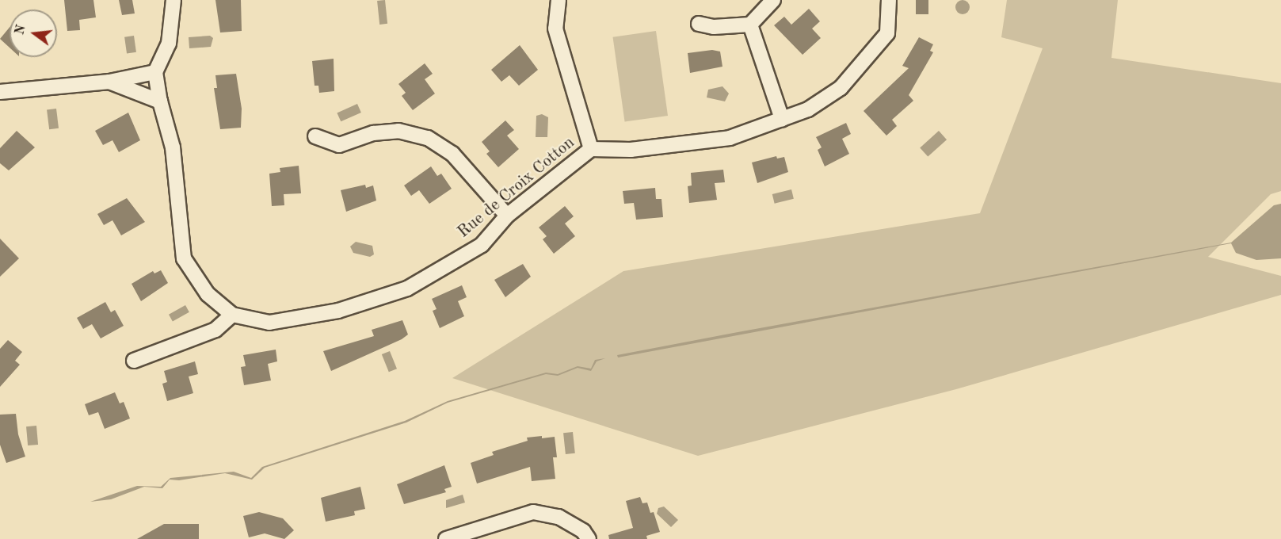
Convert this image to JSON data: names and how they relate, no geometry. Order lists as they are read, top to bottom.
{
  "streets": {
    "street": ["Rue de Croix Cotton"]
  },
  "north": "left"
}
